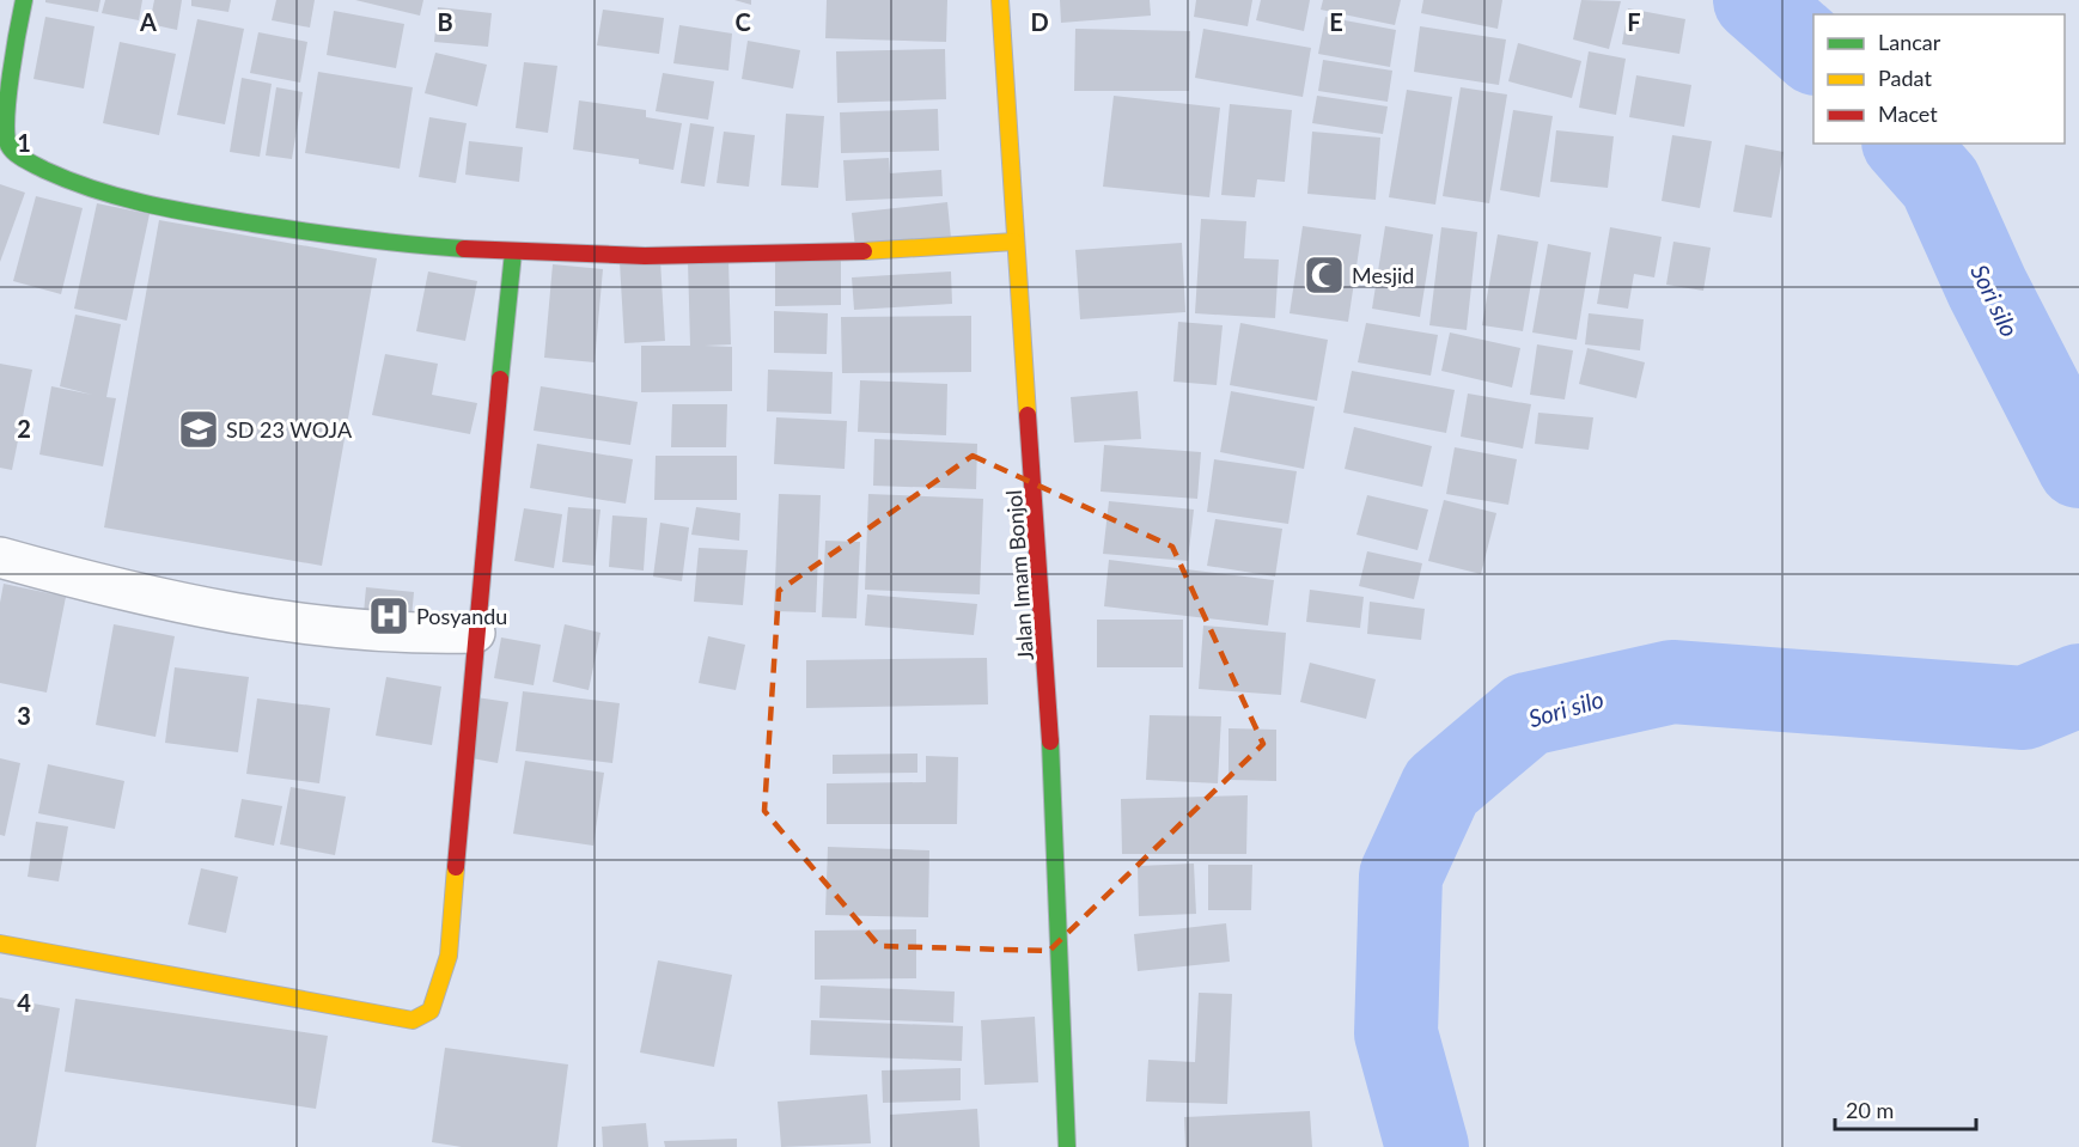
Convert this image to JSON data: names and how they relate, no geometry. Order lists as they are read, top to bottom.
{
  "streets": {
    "main road": ["Jalan Imam Bonjol"]
  },
  "water": ["Sori silo"],
  "places": {
    "mosque": ["Mesjid"],
    "school or university": ["SD 23 WOJA"],
    "hospital": ["Posyandu"]
  },
  "legend": ["Lancar", "Padat", "Macet"],
  "scale_bar": "20 m",
  "grid": {
    "columns": [
      "A",
      "B",
      "C",
      "D",
      "E",
      "F"
    ],
    "rows": [
      "1",
      "2",
      "3",
      "4"
    ]
  }
}
